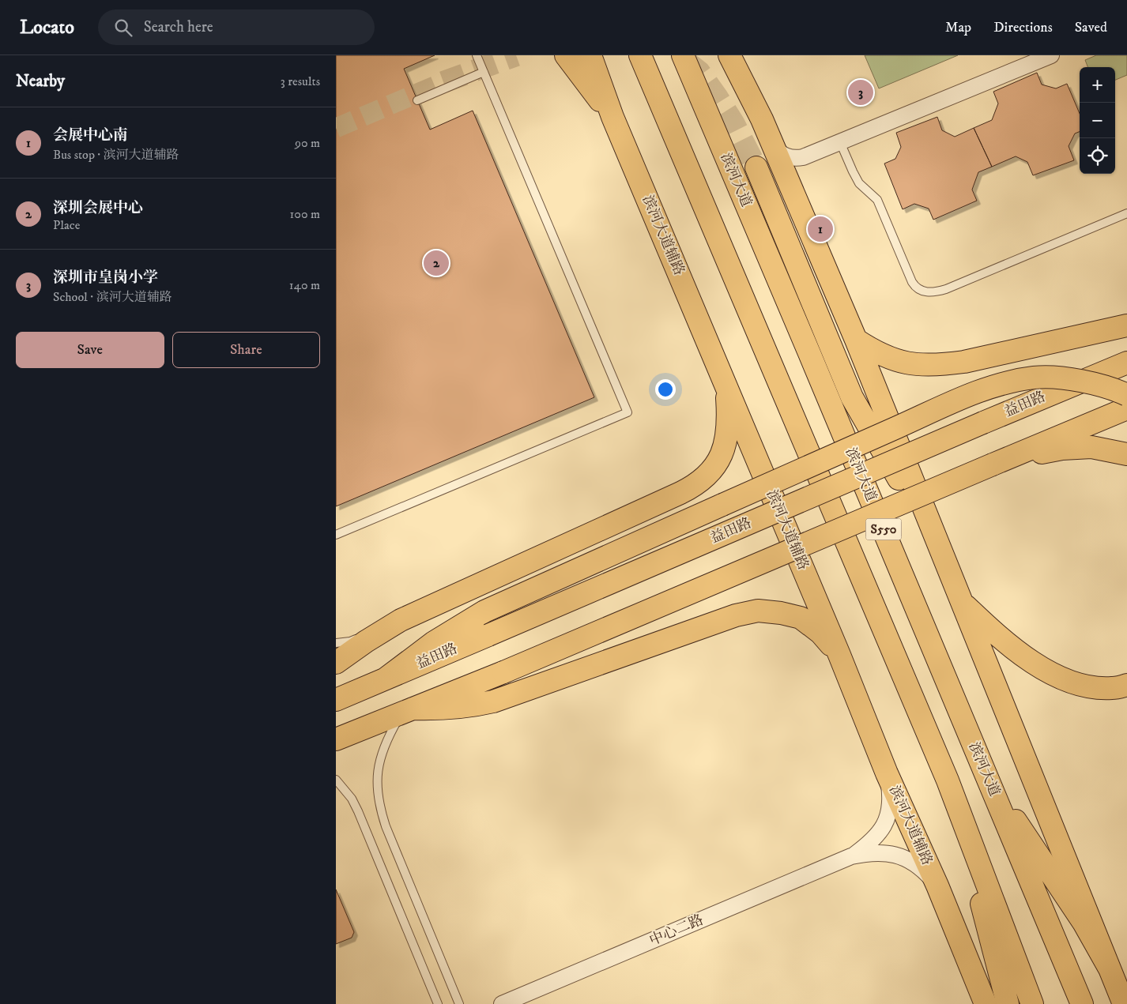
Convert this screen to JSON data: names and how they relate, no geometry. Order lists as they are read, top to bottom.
{
  "streets": {
    "main road": [
      "滨河大道",
      "滨河大道辅路",
      "益田路",
      "S550"
    ],
    "street": ["中心二路"]
  },
  "crossings": [
    ["滨河大道辅路", "中心二路"]
  ],
  "page": {
    "header": "Locato",
    "search": "Search here",
    "nav": ["Map", "Directions", "Saved"],
    "heading": ["Nearby", "3 results"],
    "map_buttons": ["+", "−"],
    "pins": ["3", "1", "2"],
    "list": [
      {
        "mark": "1",
        "name": "会展中心南",
        "note": "Bus stop · 滨河大道辅路",
        "value": "90 m"
      },
      {
        "mark": "2",
        "name": "深圳会展中心",
        "note": "Place",
        "value": "100 m"
      },
      {
        "mark": "3",
        "name": "深圳市皇岗小学",
        "note": "School · 滨河大道辅路",
        "value": "140 m"
      }
    ],
    "buttons": ["Save", "Share"]
  }
}
